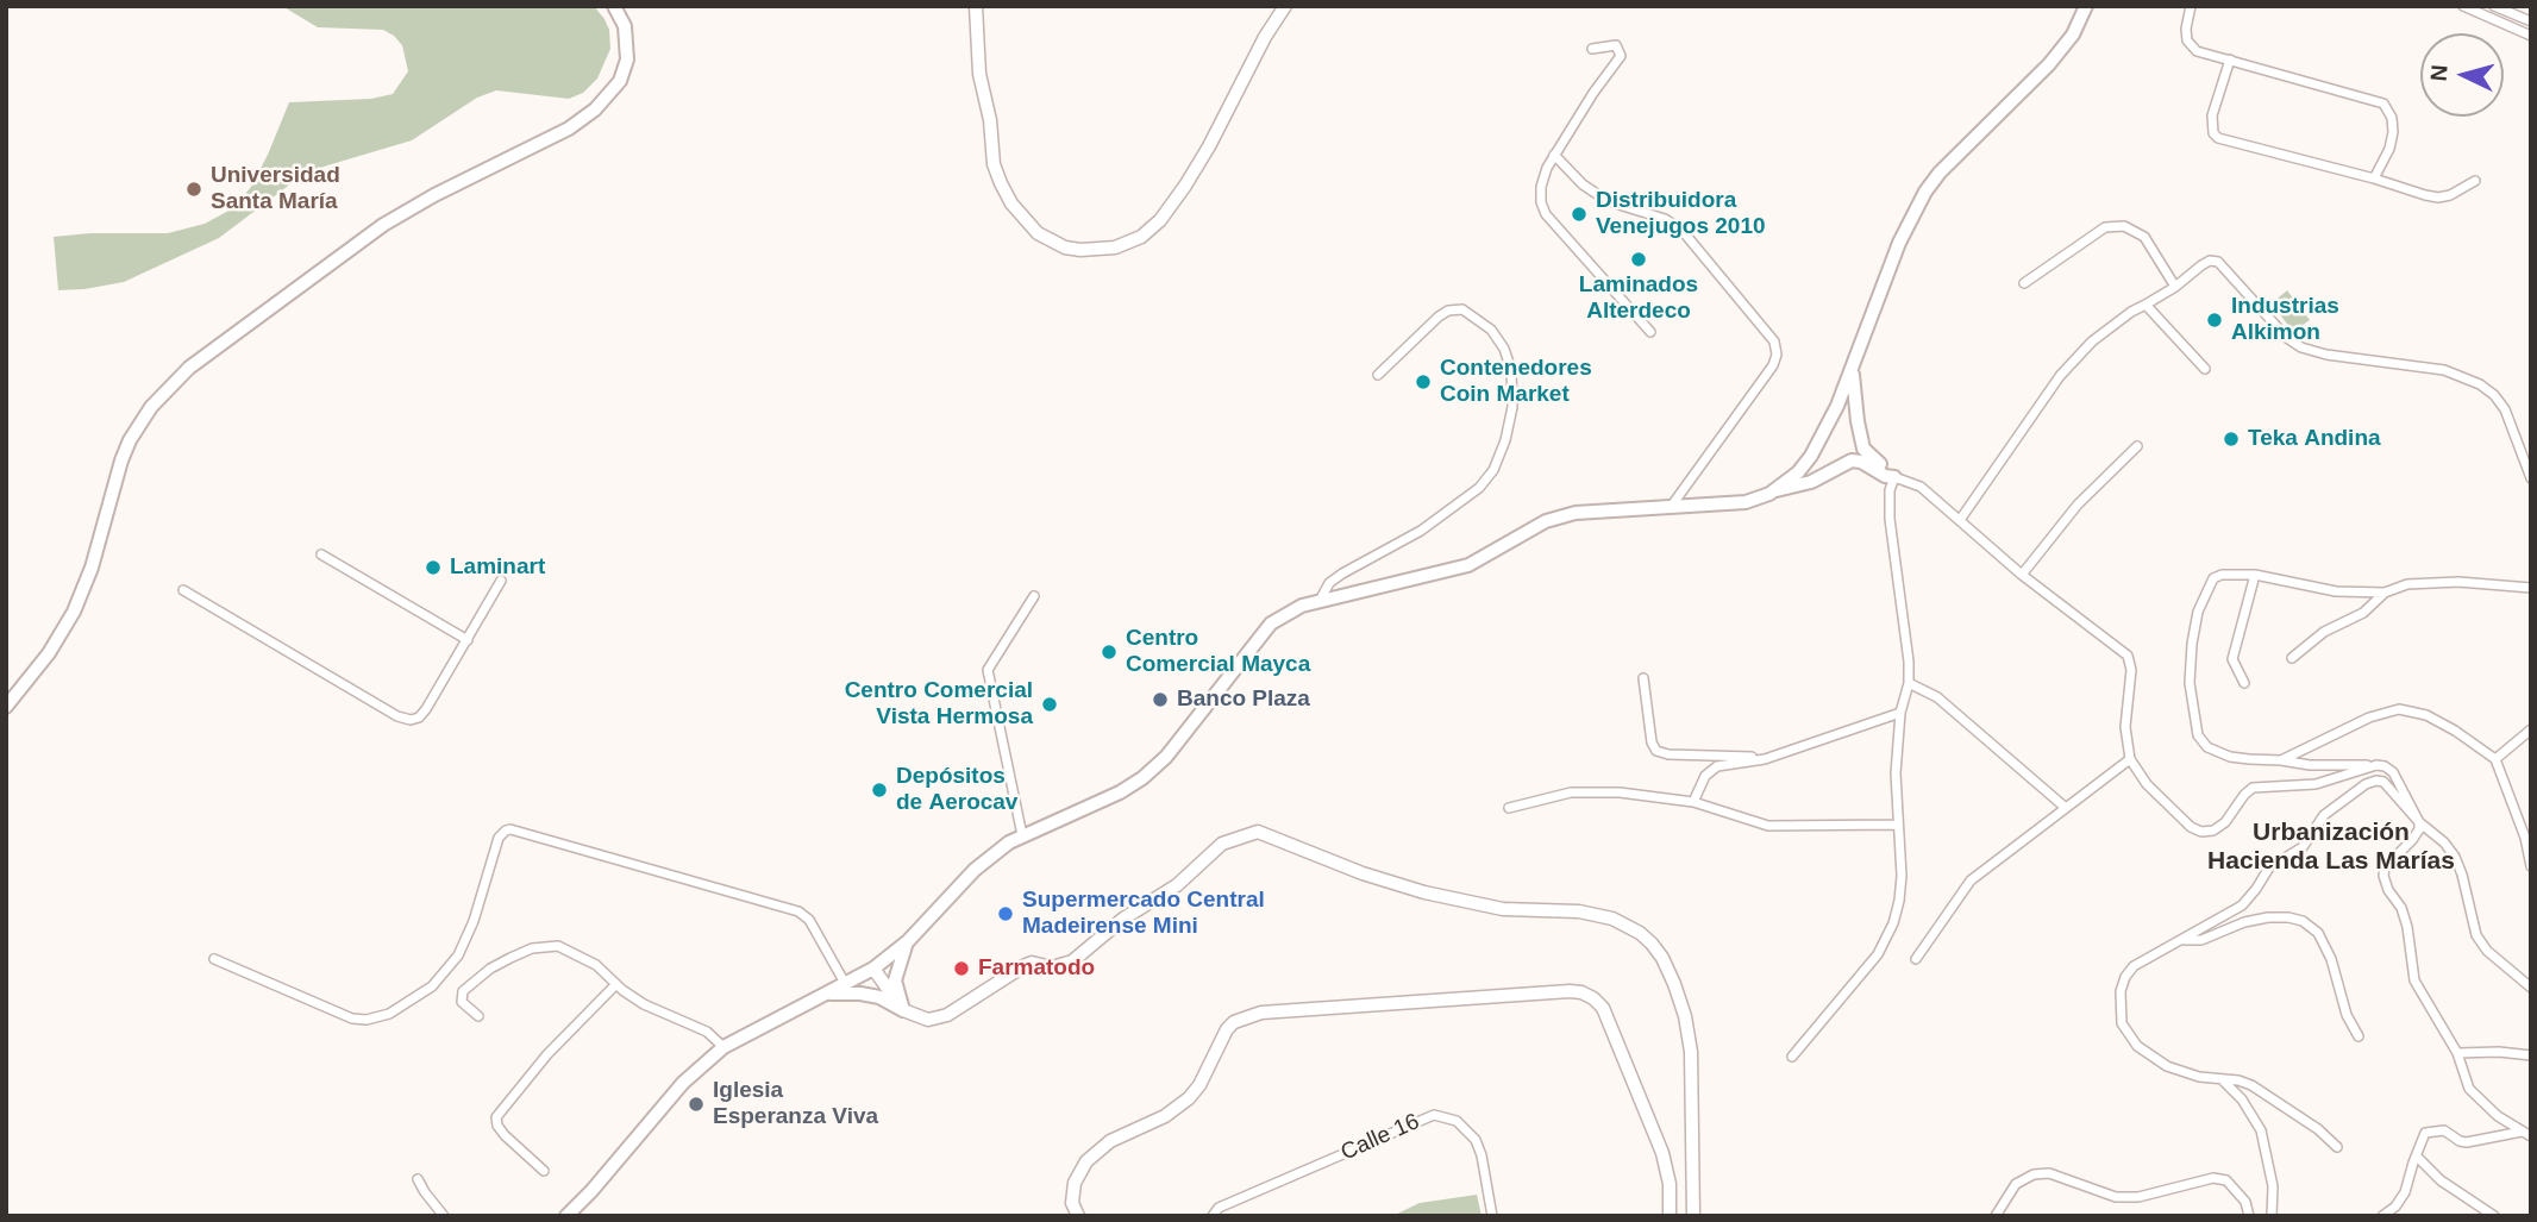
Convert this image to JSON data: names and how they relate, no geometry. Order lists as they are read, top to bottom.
{
  "streets": {
    "street": ["Calle 16"]
  },
  "districts": ["Urbanización Hacienda Las Marías"],
  "places": [
    "Universidad Santa María",
    "Distribuidora Venejugos 2010",
    "Laminados Alterdeco",
    "Industrias Alkimon",
    "Contenedores Coin Market",
    "Teka Andina",
    "Laminart",
    "Centro Comercial Mayca",
    "Banco Plaza",
    "Centro Comercial Vista Hermosa",
    "Depósitos de Aerocav",
    "Supermercado Central Madeirense Mini",
    "Farmatodo",
    "Iglesia Esperanza Viva"
  ],
  "north": "left"
}
